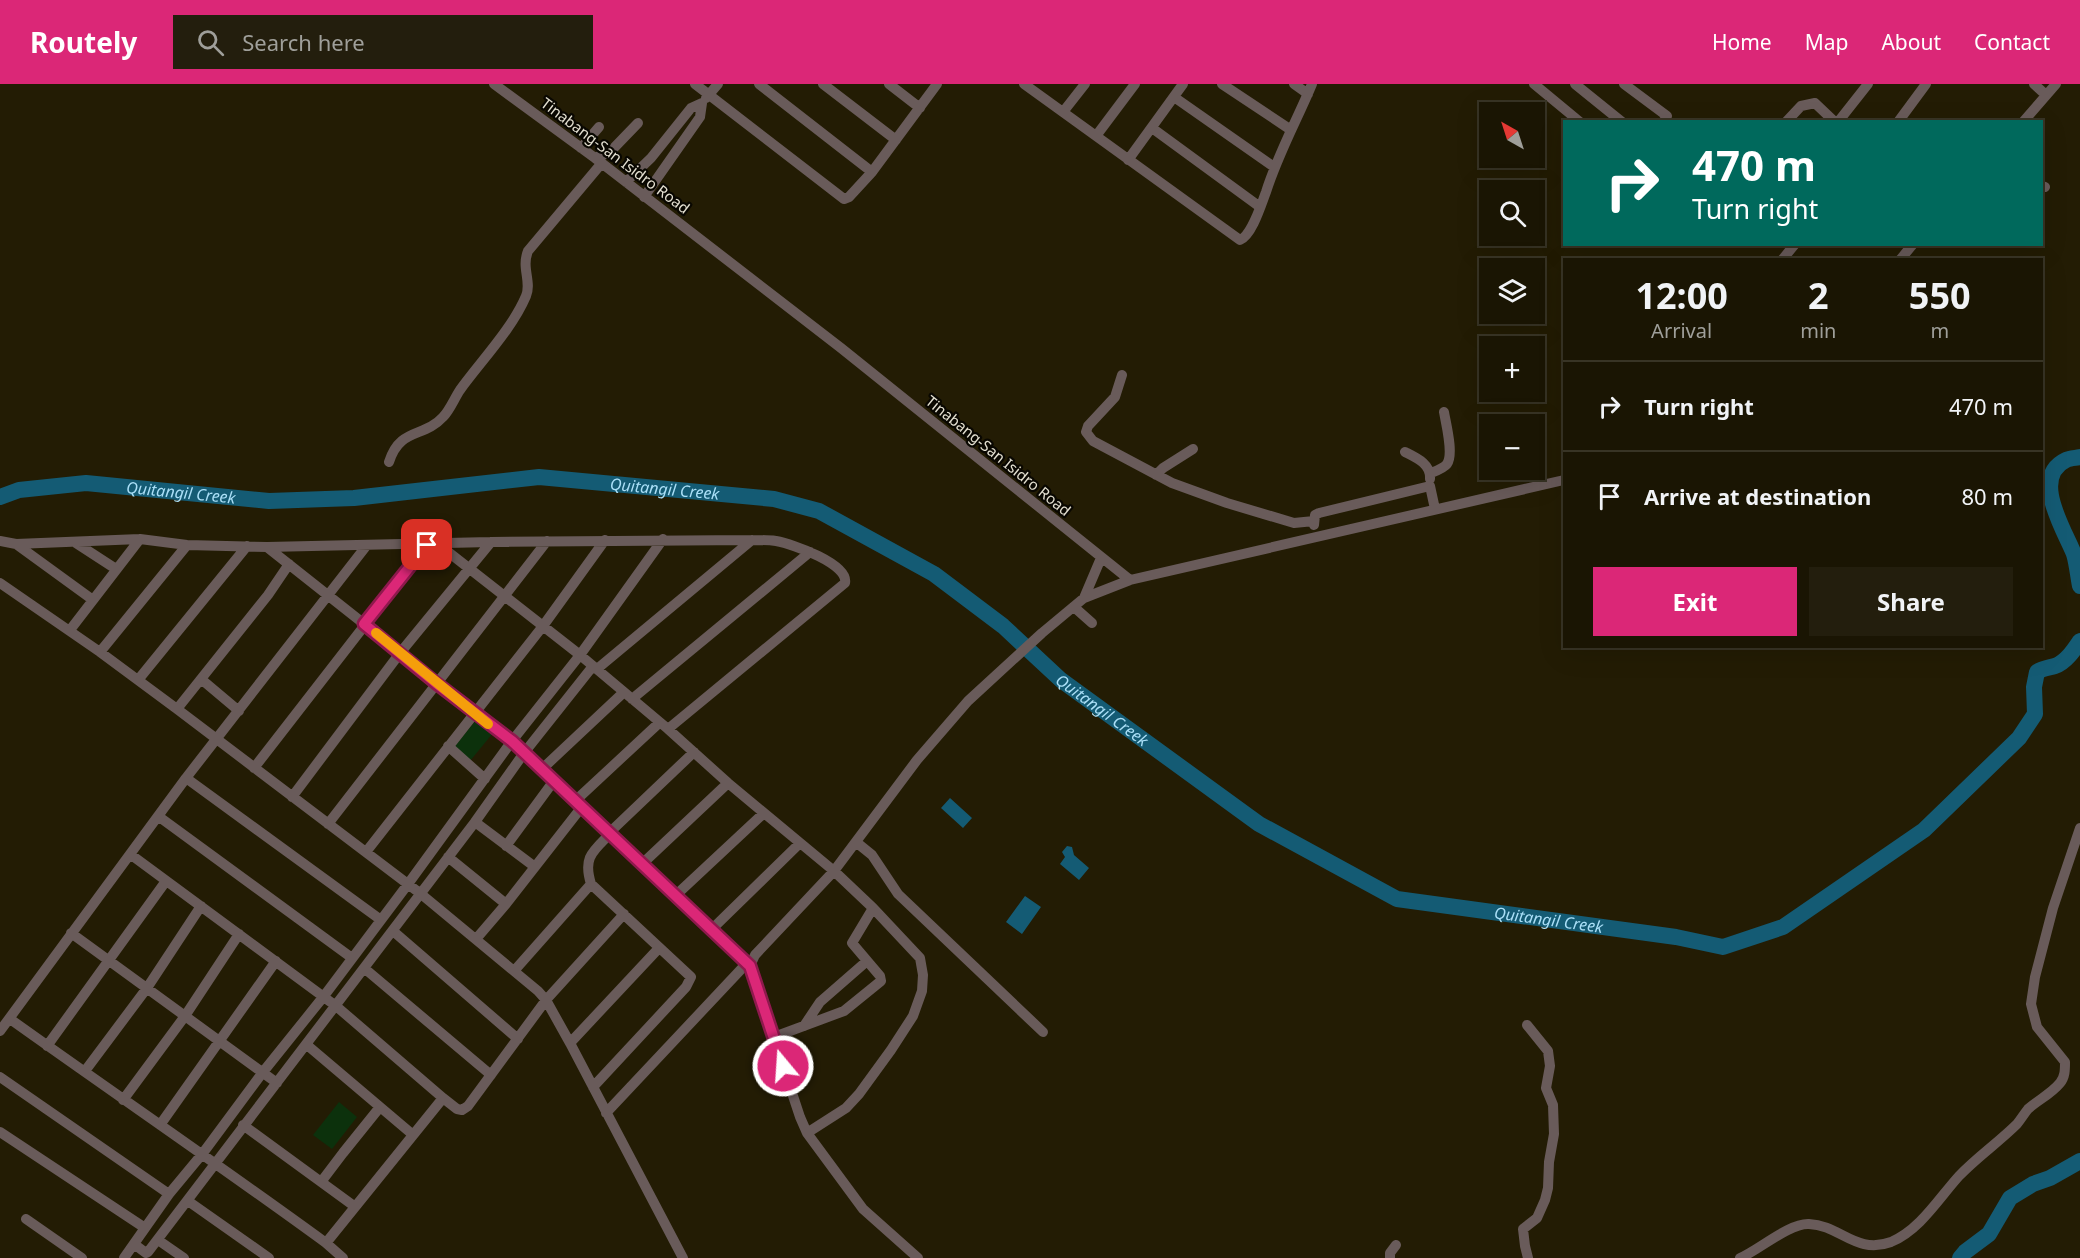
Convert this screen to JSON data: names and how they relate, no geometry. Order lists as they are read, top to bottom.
{
  "streets": {
    "street": ["Tinabang-San Isidro Road"]
  },
  "water": ["Quitangil Creek"],
  "north": "top left",
  "page": {
    "header": "Routely",
    "search": "Search here",
    "nav": [
      "Home",
      "Map",
      "About",
      "Contact"
    ],
    "map_buttons": ["+", "−"],
    "turn": ["470 m", "Turn right"],
    "eta": [
      "12:00",
      "Arrival",
      "2",
      "min",
      "550",
      "m"
    ],
    "list": [
      {
        "name": "Turn right",
        "value": "470 m"
      },
      {
        "name": "Arrive at destination",
        "value": "80 m"
      }
    ],
    "buttons": ["Exit", "Share"]
  }
}
